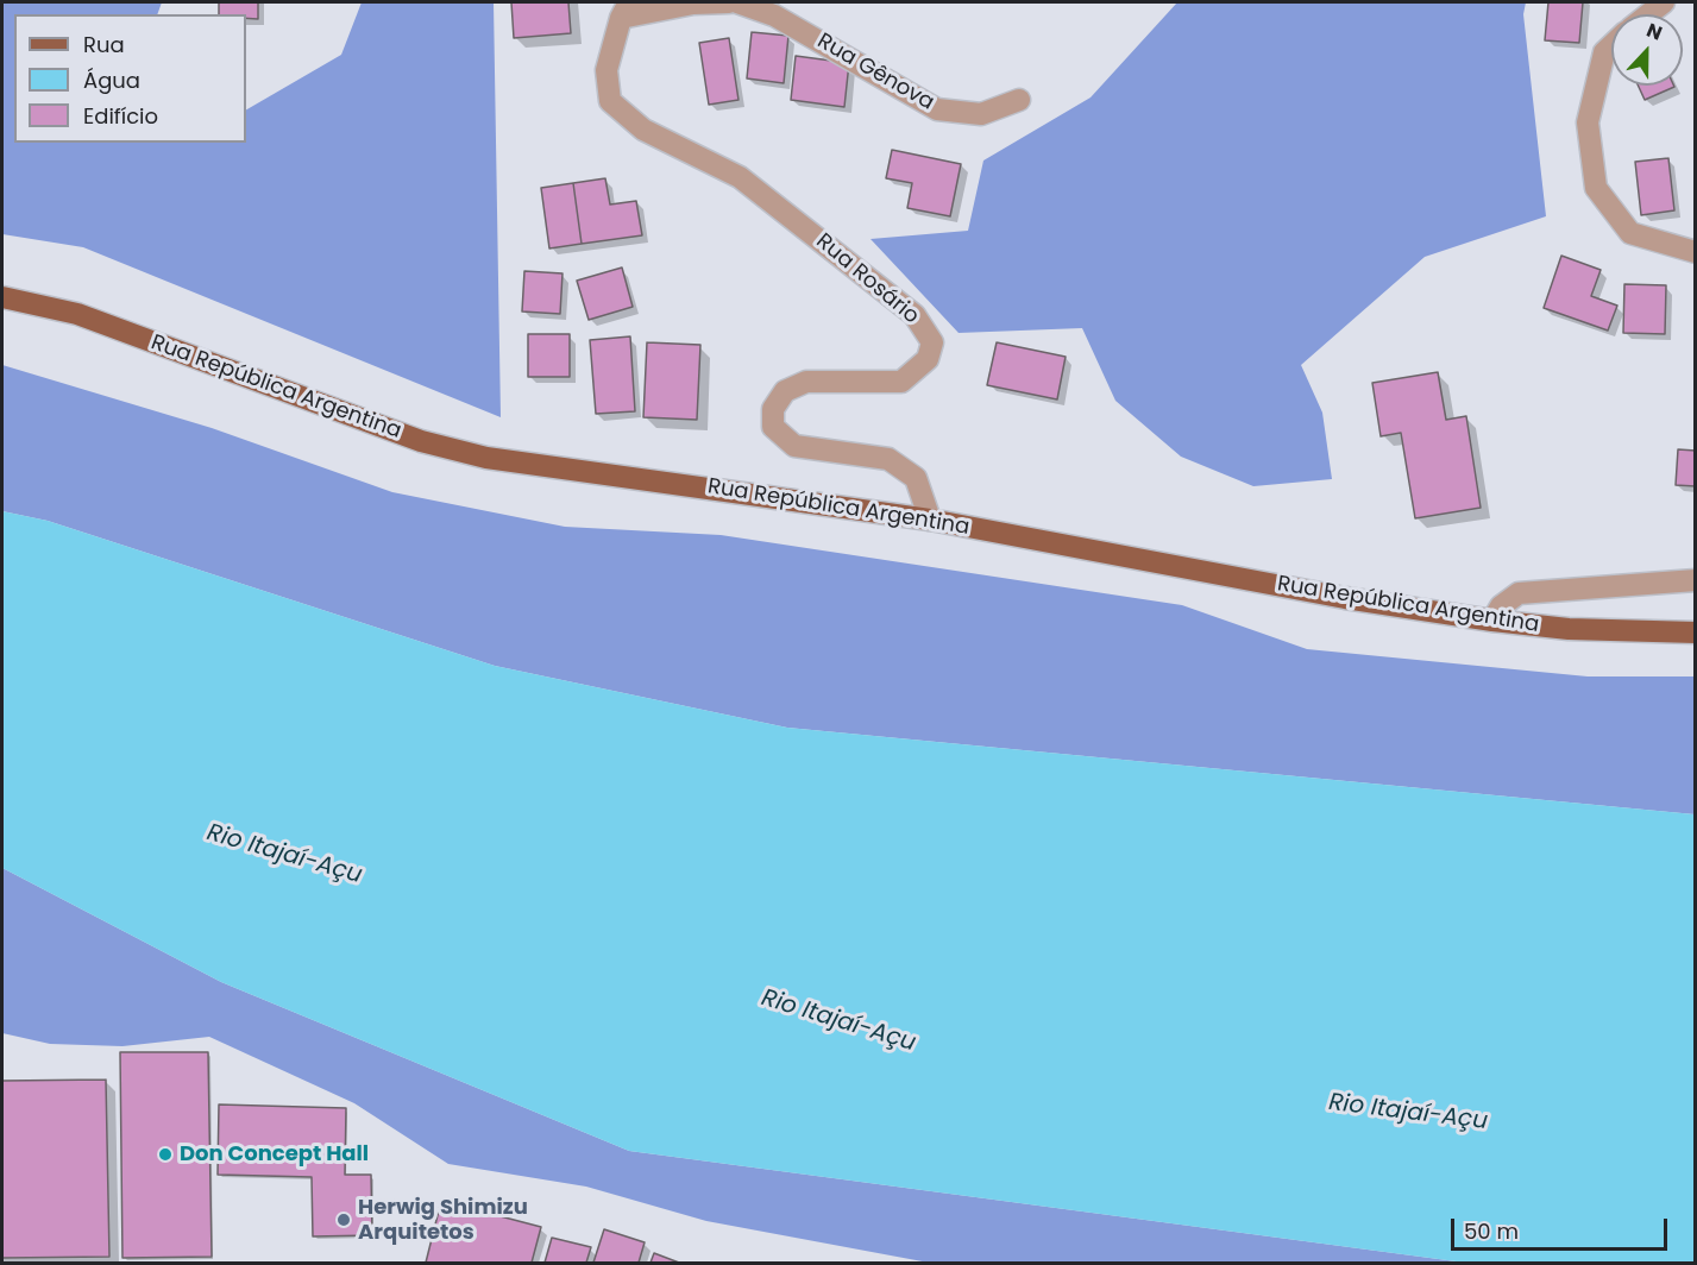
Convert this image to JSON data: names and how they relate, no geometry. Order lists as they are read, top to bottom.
{
  "streets": {
    "main road": ["Rua República Argentina"],
    "street": ["Rua Gênova", "Rua Rosário"]
  },
  "crossings": [
    ["Rua Rosário", "Rua República Argentina"]
  ],
  "water": ["Rio Itajaí-Açu"],
  "places": ["Don Concept Hall", "Herwig Shimizu Arquitetos"],
  "legend": ["Rua", "Água", "Edifício"],
  "scale_bar": "50 m",
  "north": "top"
}
